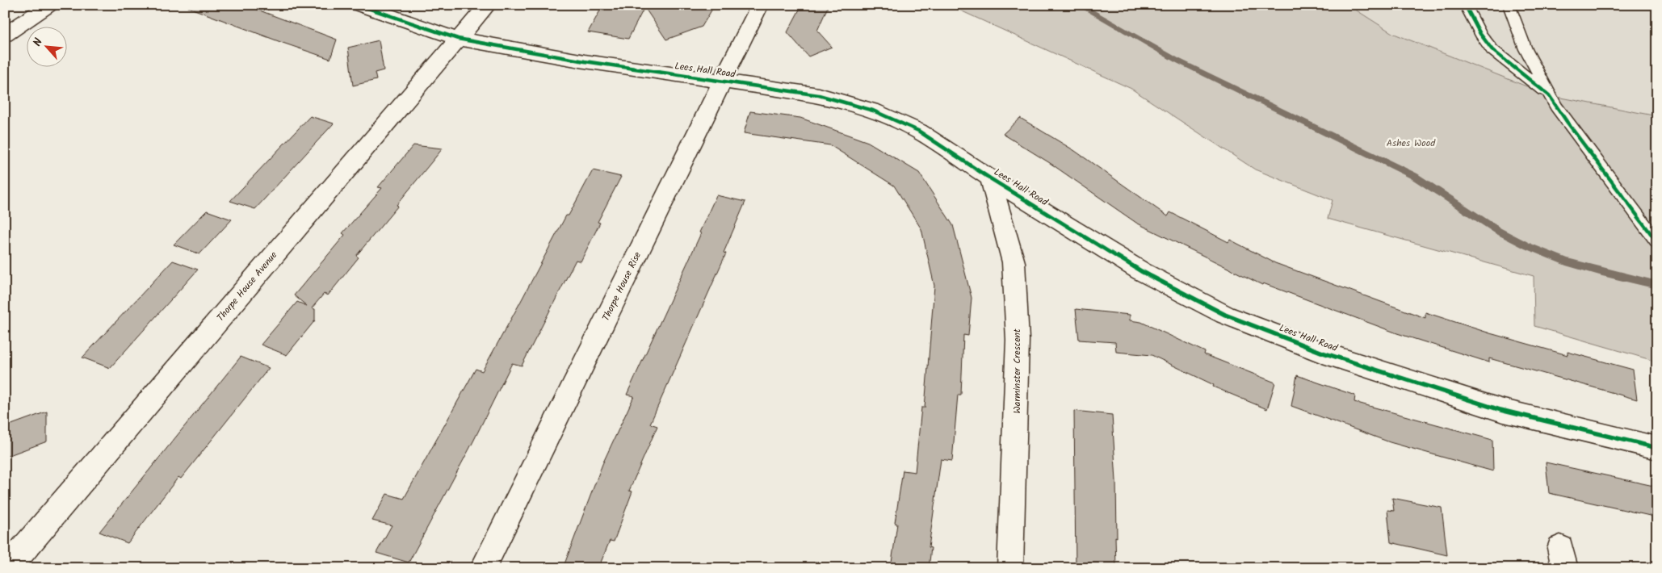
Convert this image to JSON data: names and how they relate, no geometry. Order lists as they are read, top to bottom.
{
  "streets": {
    "street": [
      "Lees Hall Road",
      "Thorpe House Avenue",
      "Thorpe House Rise",
      "Warminster Crescent"
    ]
  },
  "crossings": [
    ["Lees Hall Road", "Thorpe House Avenue"],
    ["Lees Hall Road", "Thorpe House Rise"],
    ["Lees Hall Road", "Warminster Crescent"]
  ],
  "parks": ["Ashes Wood"],
  "north": "top left"
}
